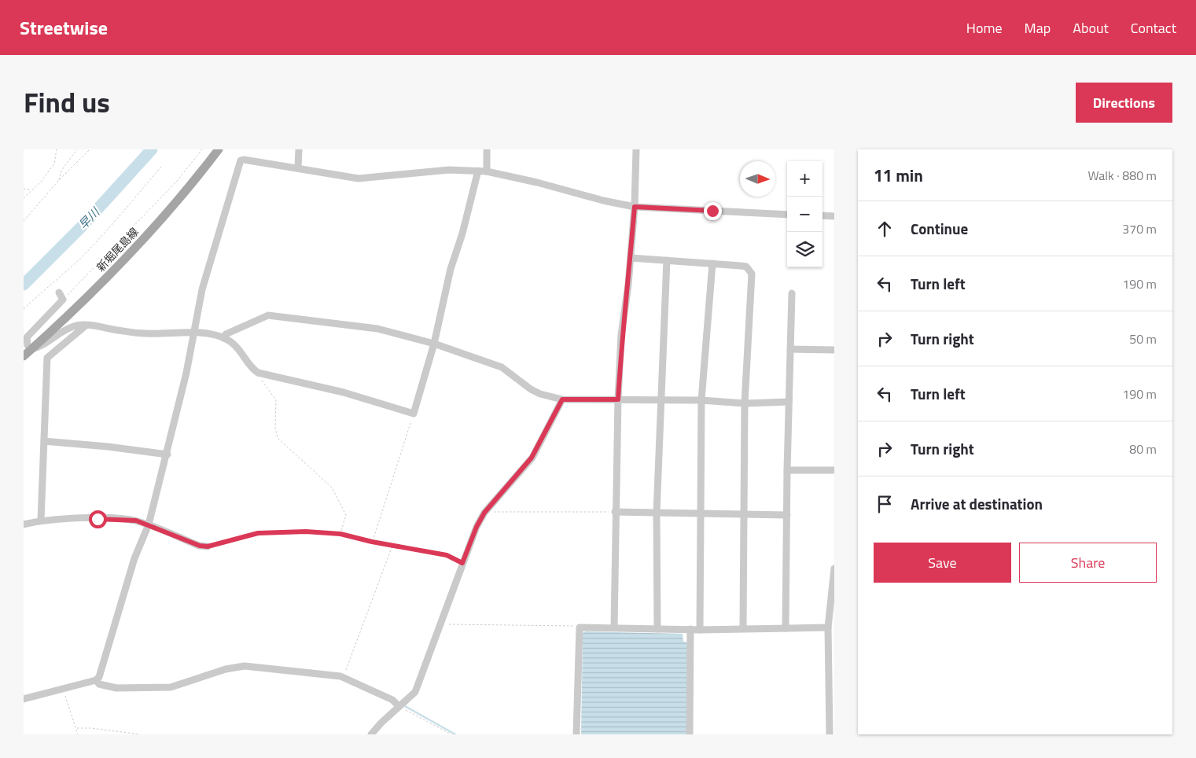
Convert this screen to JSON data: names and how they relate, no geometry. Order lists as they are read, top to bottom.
{
  "streets": {
    "main road": ["新堀尾島線"]
  },
  "water": ["早川"],
  "north": "right",
  "page": {
    "header": "Streetwise",
    "nav": [
      "Home",
      "Map",
      "About",
      "Contact"
    ],
    "title": "Find us",
    "buttons": [
      "Directions",
      ["Save", "Share"]
    ],
    "heading": ["11 min", "Walk · 880 m"],
    "map_buttons": ["+", "−"],
    "list": [
      ["Continue", "370 m"],
      ["Turn left", "190 m"],
      ["Turn right", "50 m"],
      ["Turn left", "190 m"],
      ["Turn right", "80 m"],
      "Arrive at destination"
    ]
  }
}
